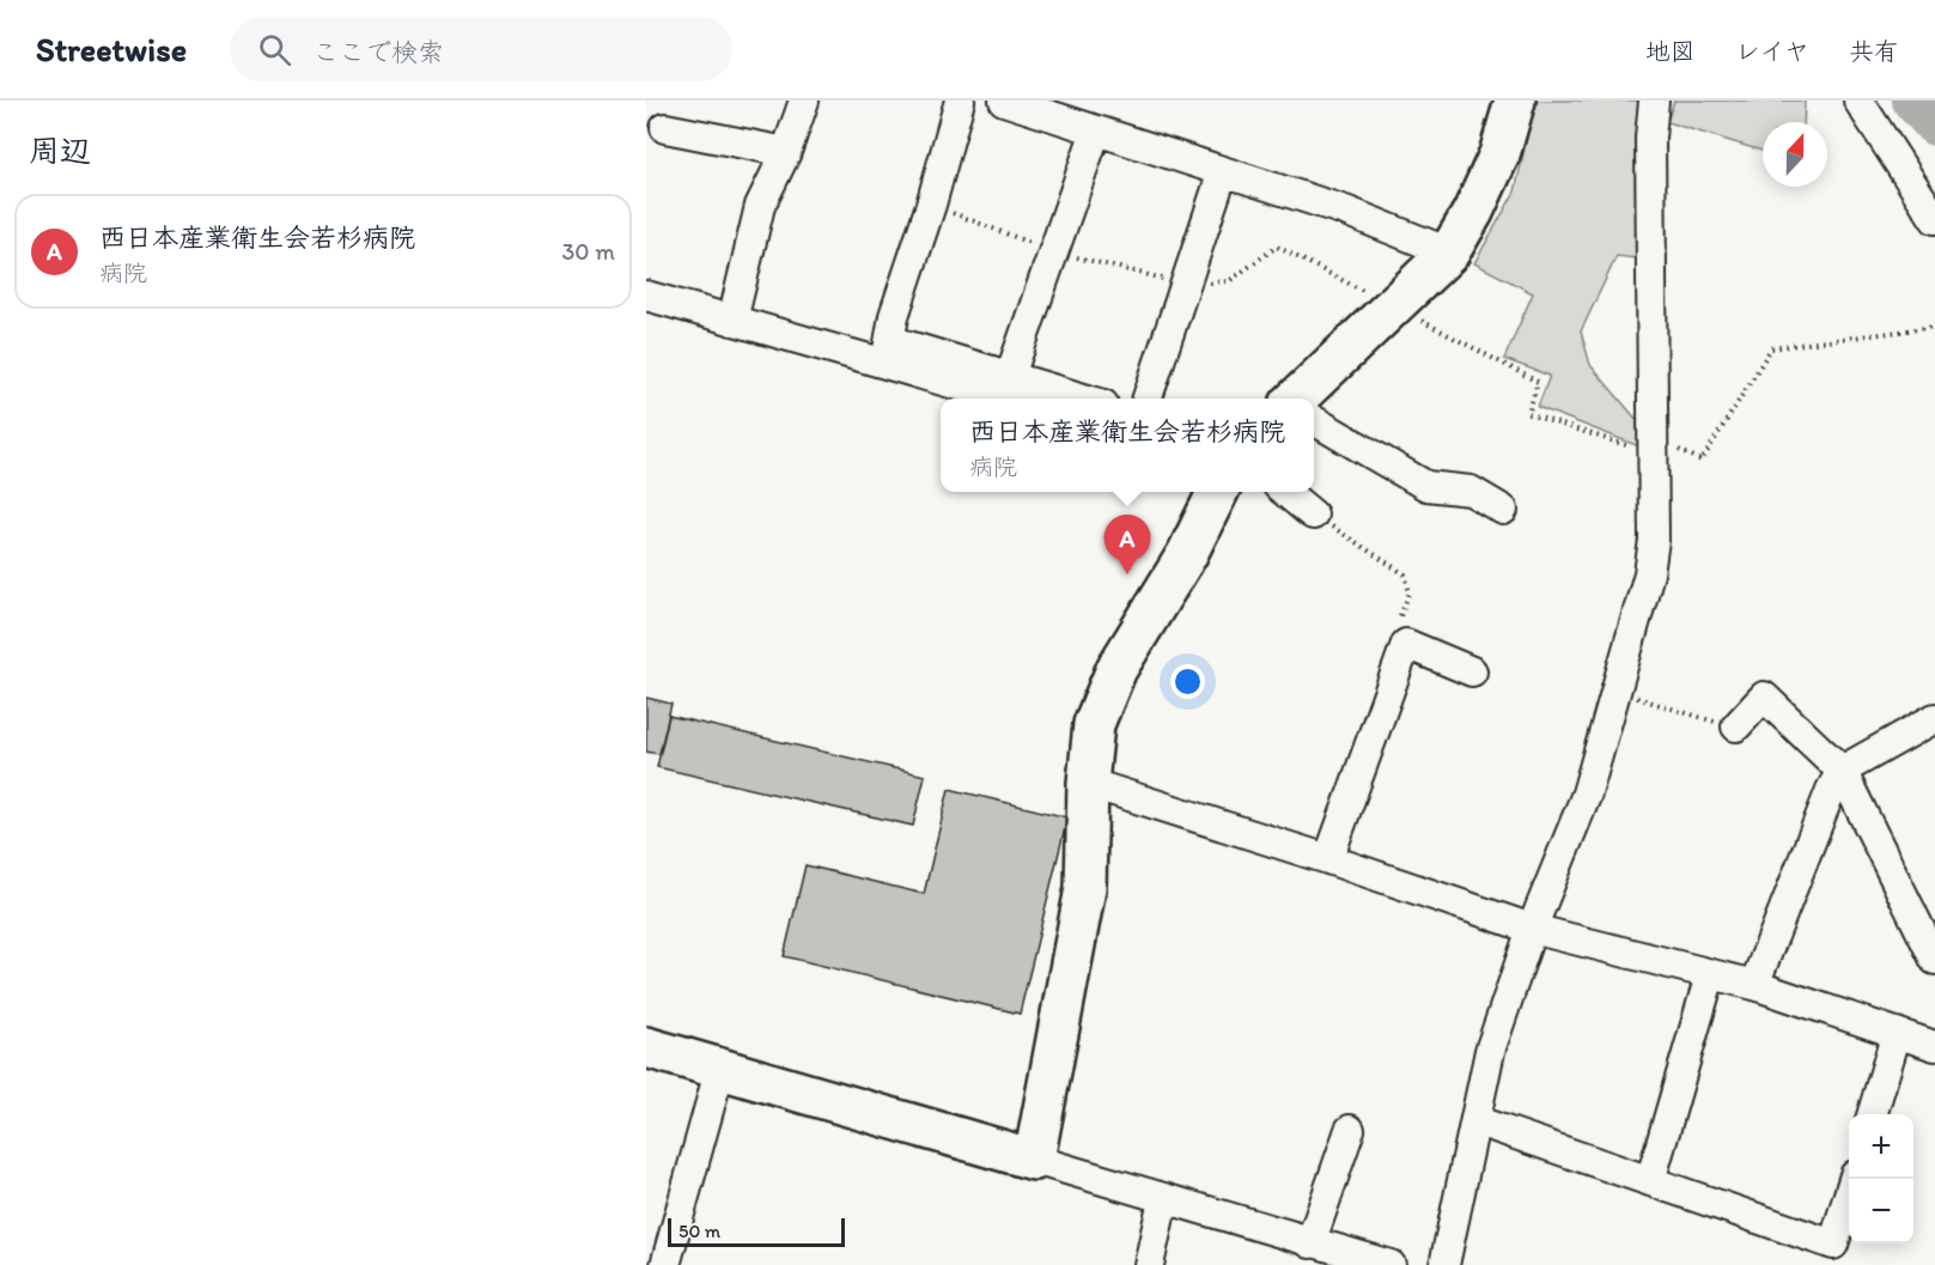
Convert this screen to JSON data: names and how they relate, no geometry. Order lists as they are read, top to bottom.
{
  "scale_bar": "50 m",
  "north": "top",
  "page": {
    "header": "Streetwise",
    "search": "ここで検索",
    "nav": ["地図", "レイヤ", "共有"],
    "heading": "周辺",
    "list": [
      {
        "mark": "A",
        "name": "西日本産業衛生会若杉病院",
        "note": "病院",
        "value": "30 m"
      }
    ],
    "popup": ["西日本産業衛生会若杉病院", "病院"],
    "pins": "A",
    "map_buttons": ["+", "−"],
    "scale": "50 m"
  }
}
